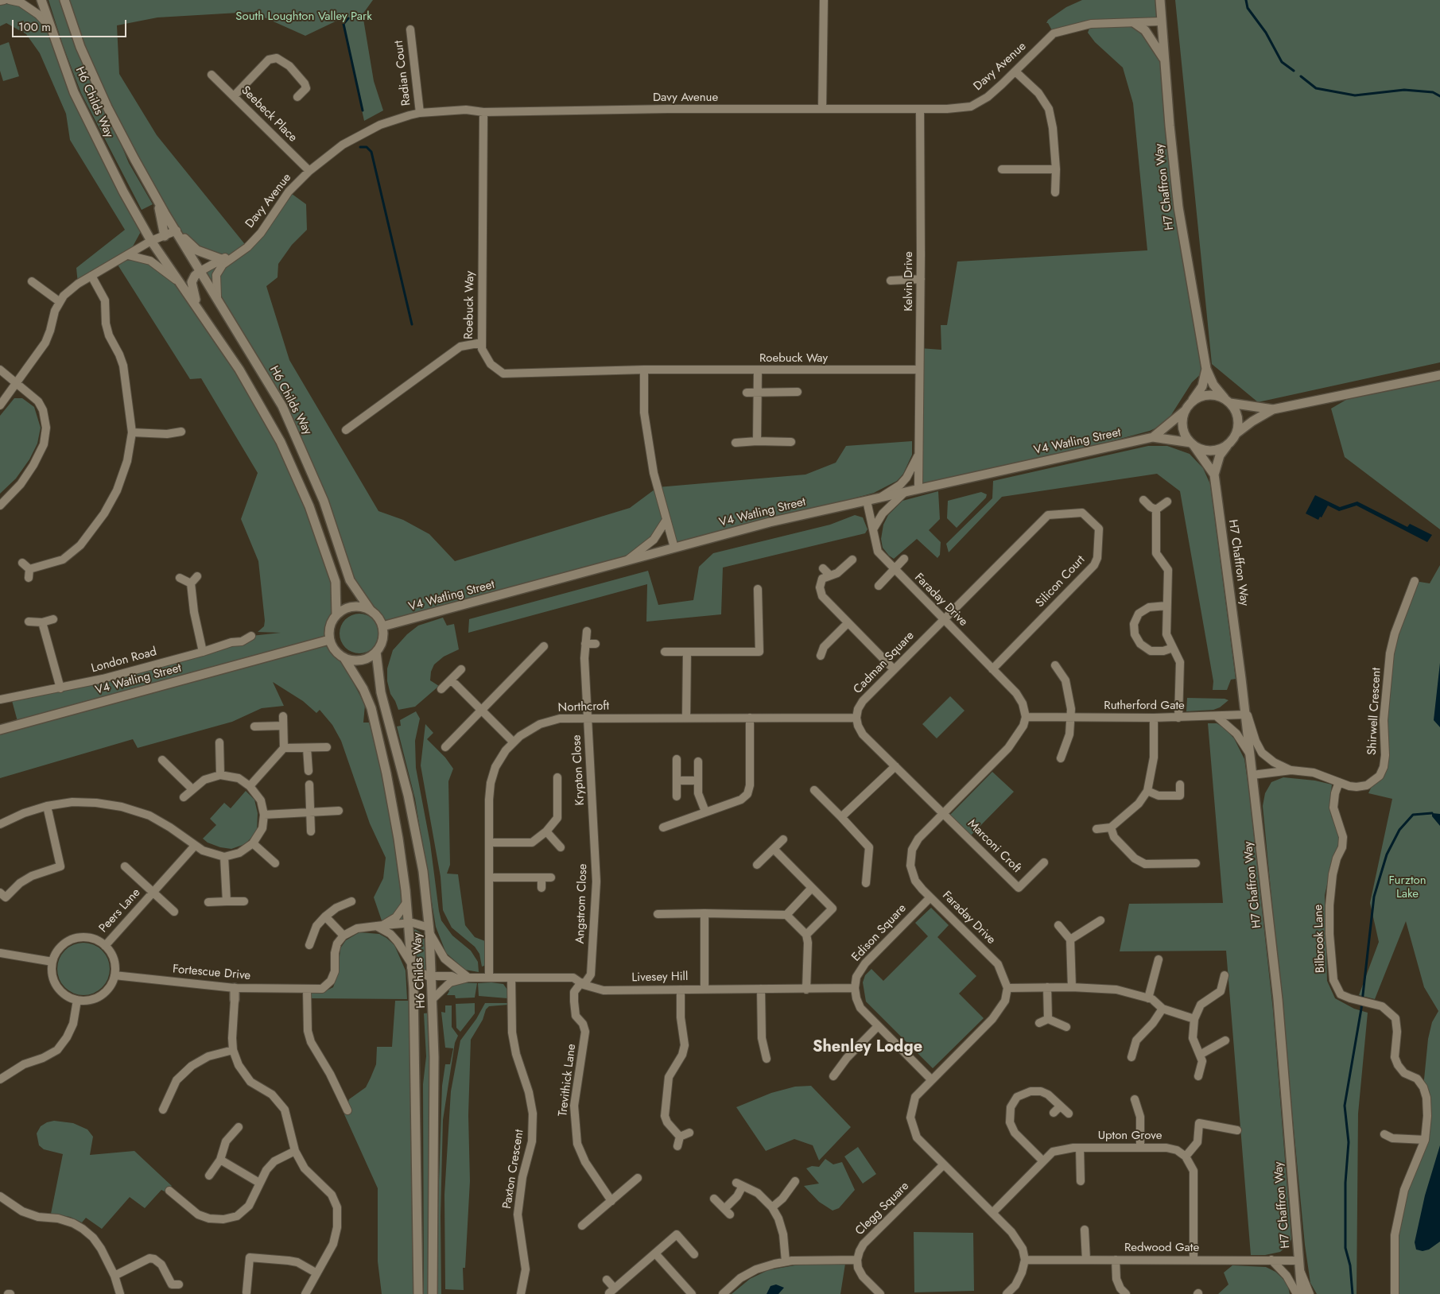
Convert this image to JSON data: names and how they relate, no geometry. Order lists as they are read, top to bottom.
{
  "streets": {
    "street": [
      "Davy Avenue",
      "Radian Court",
      "H6 Childs Way",
      "Seebeck Place",
      "H7 Chaffron Way",
      "Kelvin Drive",
      "Roebuck Way",
      "V4 Watling Street",
      "Silicon Court",
      "Faraday Drive",
      "London Road",
      "Cadman Square",
      "Rutherford Gate",
      "Northcroft",
      "Shirwell Crescent",
      "Krypton Close",
      "Marconi Croft",
      "Angstrom Close",
      "Peers Lane",
      "Edison Square",
      "Bilbrook Lane",
      "Fortescue Drive",
      "Livesey Hill",
      "Trevithick Lane",
      "Upton Grove",
      "Paxton Crescent",
      "Clegg Square",
      "Redwood Gate"
    ]
  },
  "crossings": [
    ["Davy Avenue", "Radian Court"],
    ["Davy Avenue", "H6 Childs Way"],
    ["Davy Avenue", "Seebeck Place"],
    ["Davy Avenue", "H7 Chaffron Way"],
    ["Davy Avenue", "Kelvin Drive"],
    ["Davy Avenue", "Roebuck Way"],
    ["H6 Childs Way", "V4 Watling Street"],
    ["H6 Childs Way", "Livesey Hill"],
    ["H7 Chaffron Way", "V4 Watling Street"],
    ["H7 Chaffron Way", "Rutherford Gate"],
    ["H7 Chaffron Way", "Shirwell Crescent"],
    ["H7 Chaffron Way", "Redwood Gate"],
    ["Kelvin Drive", "Roebuck Way"],
    ["Kelvin Drive", "V4 Watling Street"],
    ["V4 Watling Street", "Faraday Drive"],
    ["Silicon Court", "Faraday Drive"],
    ["Silicon Court", "Cadman Square"],
    ["Faraday Drive", "Cadman Square"],
    ["Faraday Drive", "Rutherford Gate"],
    ["Faraday Drive", "Marconi Croft"],
    ["Faraday Drive", "Edison Square"],
    ["Cadman Square", "Northcroft"],
    ["Northcroft", "Krypton Close"],
    ["Northcroft", "Livesey Hill"],
    ["Shirwell Crescent", "Bilbrook Lane"],
    ["Krypton Close", "Angstrom Close"],
    ["Angstrom Close", "Livesey Hill"],
    ["Angstrom Close", "Trevithick Lane"],
    ["Peers Lane", "Fortescue Drive"],
    ["Edison Square", "Livesey Hill"],
    ["Livesey Hill", "Trevithick Lane"],
    ["Livesey Hill", "Paxton Crescent"]
  ],
  "districts": ["Shenley Lodge"],
  "parks": ["South Loughton Valley Park", "Furzton Lake"],
  "scale_bar": "100 m"
}
